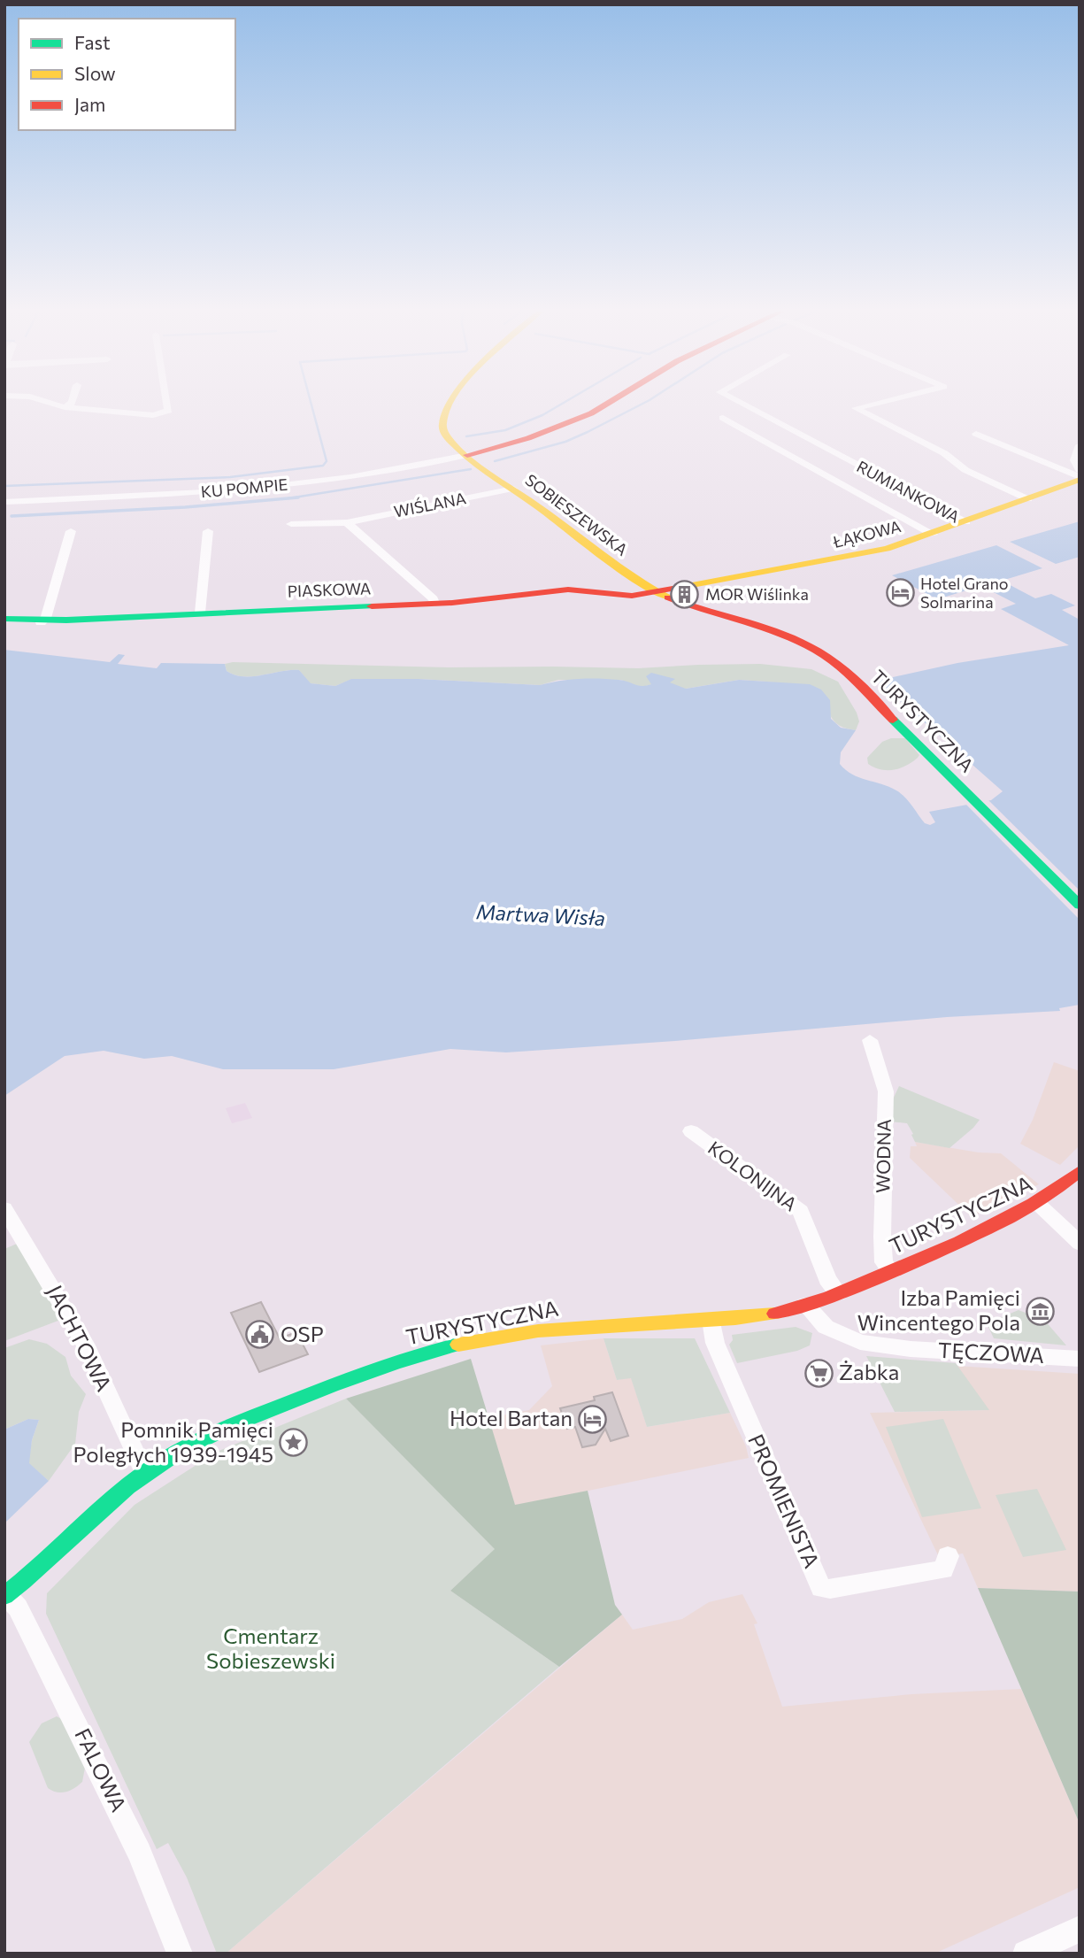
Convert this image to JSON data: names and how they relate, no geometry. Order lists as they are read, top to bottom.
{
  "streets": {
    "main road": [
      "SOBIESZEWSKA",
      "ŁĄKOWA",
      "PIASKOWA",
      "TURYSTYCZNA"
    ],
    "street": [
      "KU POMPIE",
      "RUMIANKOWA",
      "WIŚLANA",
      "WODNA",
      "KOLONIJNA",
      "JACHTOWA",
      "TĘCZOWA",
      "PROMIENISTA",
      "FALOWA"
    ]
  },
  "crossings": [
    ["KU POMPIE", "SOBIESZEWSKA"],
    ["RUMIANKOWA", "ŁĄKOWA"],
    ["WIŚLANA", "SOBIESZEWSKA"],
    ["SOBIESZEWSKA", "ŁĄKOWA"],
    ["SOBIESZEWSKA", "PIASKOWA"],
    ["SOBIESZEWSKA", "TURYSTYCZNA"],
    ["ŁĄKOWA", "PIASKOWA"],
    ["TURYSTYCZNA", "WODNA"],
    ["TURYSTYCZNA", "KOLONIJNA"],
    ["TURYSTYCZNA", "JACHTOWA"],
    ["TURYSTYCZNA", "TĘCZOWA"],
    ["TURYSTYCZNA", "PROMIENISTA"],
    ["TURYSTYCZNA", "FALOWA"]
  ],
  "water": ["Martwa Wisła"],
  "parks": ["Cmentarz Sobieszewski"],
  "places": {
    "hotel": ["Hotel Grano Solmarina", "Hotel Bartan"],
    "building": ["MOR Wiślinka"],
    "museum": ["Izba Pamięci Wincentego Pola"],
    "public building": ["OSP"],
    "supermarket": ["Żabka"],
    "place": ["Pomnik Pamięci Poległych 1939-1945"]
  },
  "legend": ["Fast", "Slow", "Jam"]
}
